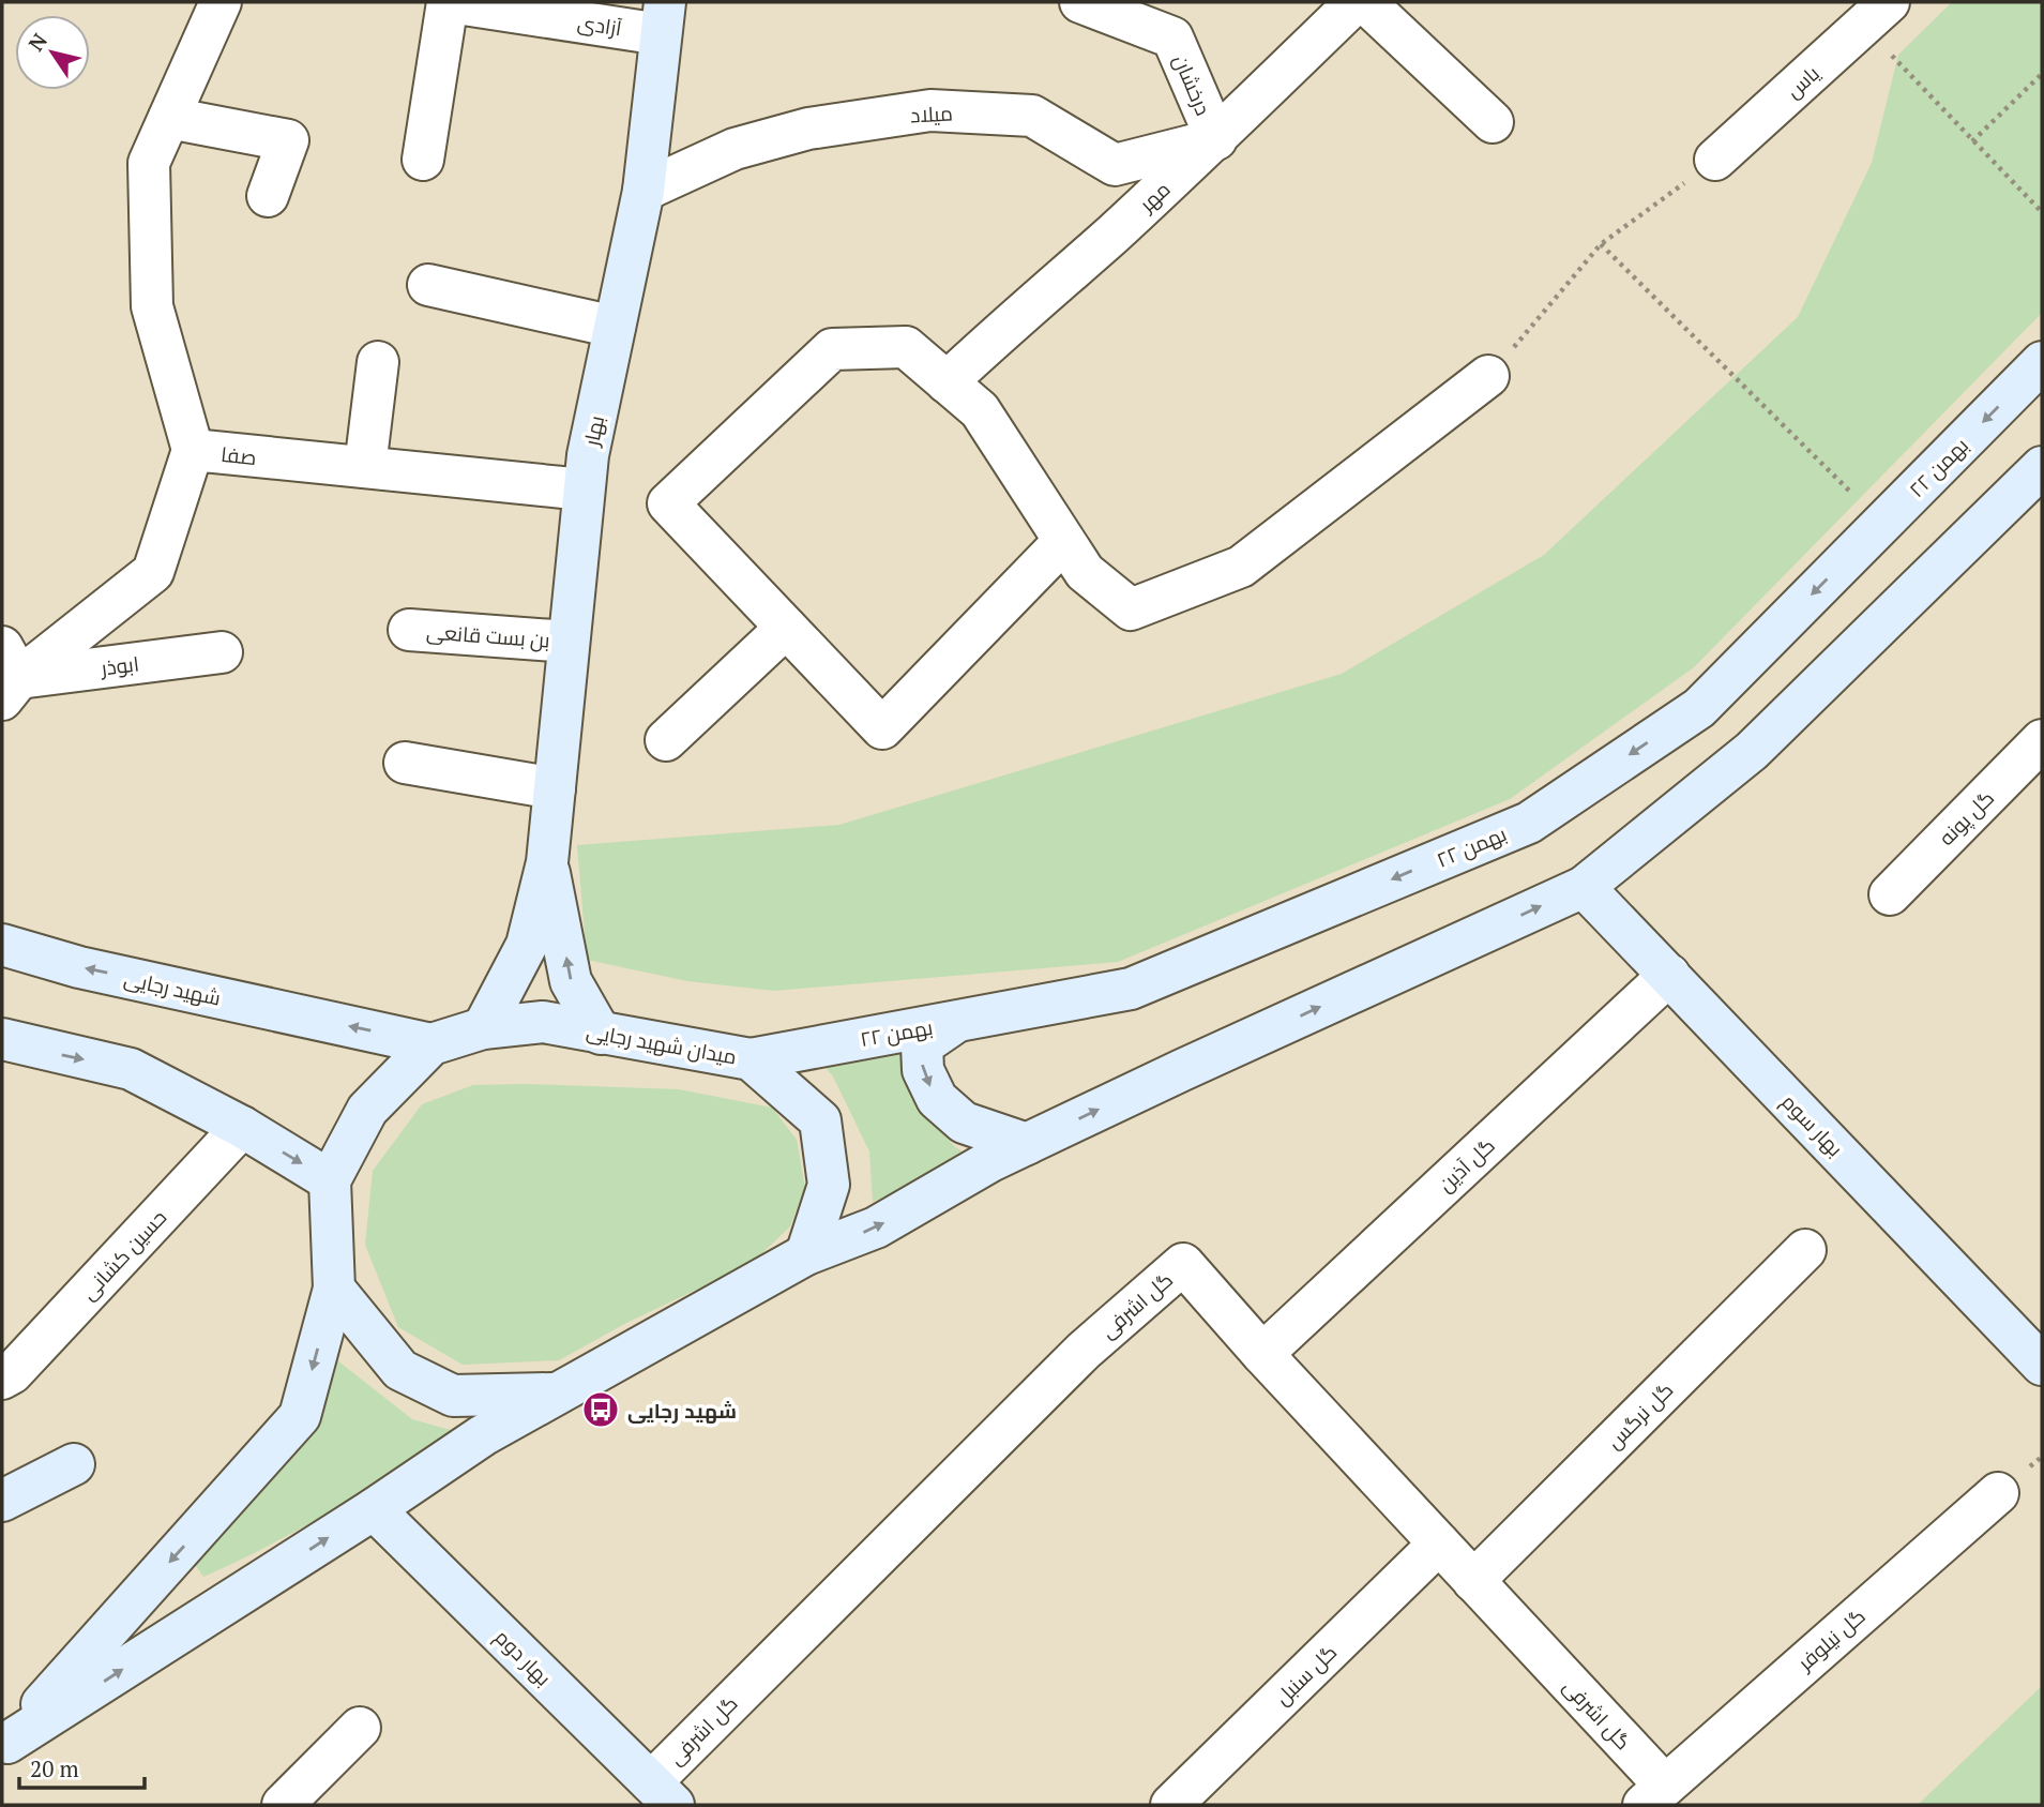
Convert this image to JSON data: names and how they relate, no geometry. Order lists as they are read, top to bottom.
{
  "streets": {
    "main road": [
      "بهار",
      "۲۲ بهمن",
      "شهید رجایی",
      "میدان شهید رجایی",
      "بهار سوم",
      "بهار دوم"
    ],
    "street": [
      "آزادی",
      "یاس",
      "درخشان",
      "میلاد",
      "مهر",
      "صفا",
      "بن بست قانعی",
      "ابوذر",
      "گل پونه",
      "گل آذین",
      "حسین کشانی",
      "گل اشرفی",
      "گل نرگس",
      "گل نیلوفر",
      "گل سنبل"
    ]
  },
  "crossings": [
    ["آزادی", "بهار"],
    ["درخشان", "میلاد"],
    ["درخشان", "مهر"],
    ["میلاد", "مهر"],
    ["میلاد", "بهار"],
    ["بهار", "صفا"],
    ["بهار", "بن بست قانعی"],
    ["صفا", "ابوذر"],
    ["۲۲ بهمن", "میدان شهید رجایی"],
    ["شهید رجایی", "میدان شهید رجایی"],
    ["بهار سوم", "گل آذین"],
    ["گل آذین", "گل اشرفی"],
    ["گل اشرفی", "گل نرگس"],
    ["گل اشرفی", "گل نیلوفر"],
    ["گل اشرفی", "بهار دوم"],
    ["گل اشرفی", "گل سنبل"]
  ],
  "places": {
    "bus stop": ["شهید رجایی"]
  },
  "scale_bar": "20 m",
  "north": "top left"
}
